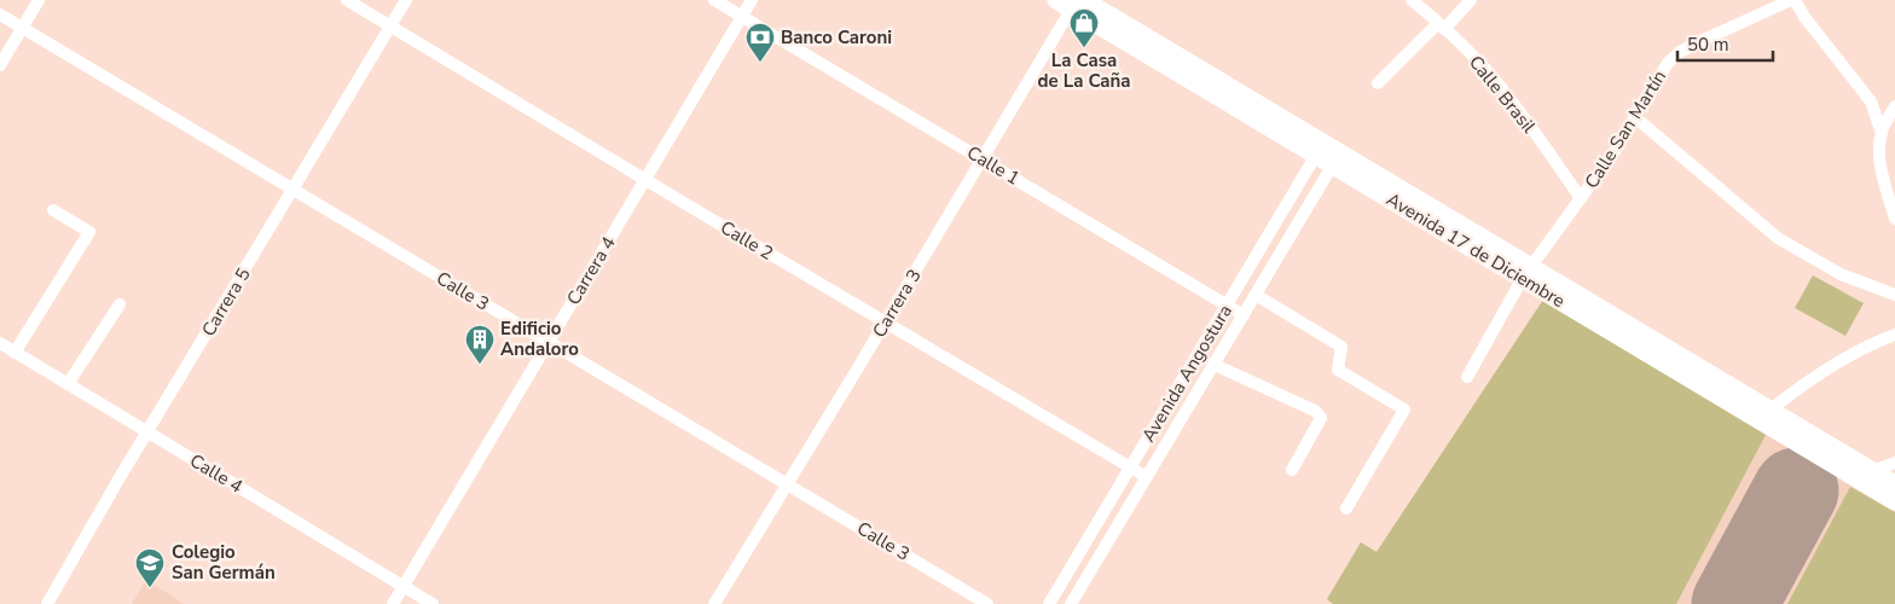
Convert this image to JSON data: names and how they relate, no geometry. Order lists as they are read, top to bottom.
{
  "streets": {
    "street": [
      "Calle Brasil",
      "Calle San Martín",
      "Calle 1",
      "Calle 2",
      "Avenida 17 de Diciembre",
      "Carrera 4",
      "Calle 3",
      "Carrera 5",
      "Carrera 3",
      "Avenida Angostura",
      "Calle 4"
    ]
  },
  "crossings": [
    ["Calle Brasil", "Calle San Martín"],
    ["Calle San Martín", "Avenida 17 de Diciembre"],
    ["Calle 1", "Carrera 4"],
    ["Calle 1", "Carrera 3"],
    ["Calle 1", "Avenida Angostura"],
    ["Calle 2", "Carrera 4"],
    ["Calle 2", "Carrera 5"],
    ["Calle 2", "Carrera 3"],
    ["Calle 2", "Avenida Angostura"],
    ["Avenida 17 de Diciembre", "Carrera 3"],
    ["Avenida 17 de Diciembre", "Avenida Angostura"],
    ["Carrera 4", "Calle 3"],
    ["Carrera 4", "Calle 4"],
    ["Calle 3", "Carrera 5"],
    ["Calle 3", "Carrera 3"],
    ["Carrera 5", "Calle 4"]
  ],
  "places": {
    "shop": ["La Casa de La Caña"],
    "bank": ["Banco Caroni"],
    "building": ["Edificio Andaloro"],
    "school or university": ["Colegio San Germán"]
  },
  "scale_bar": "50 m"
}
